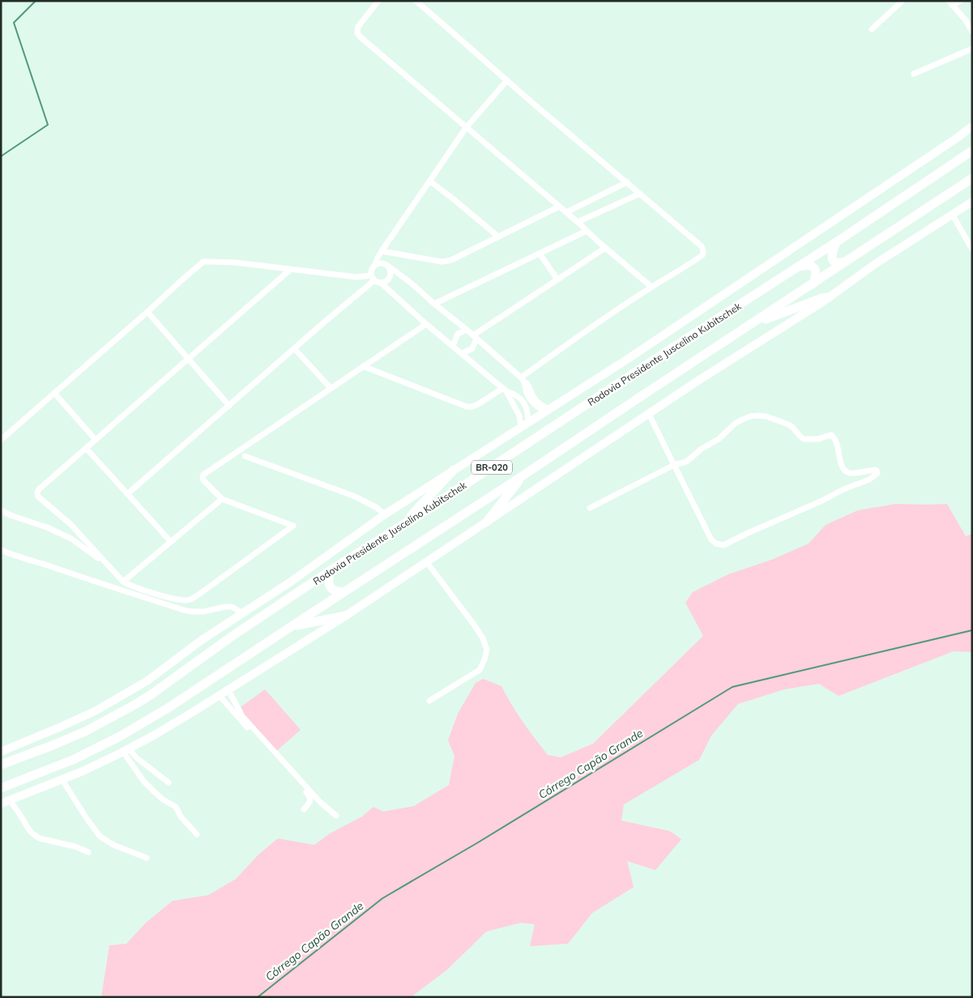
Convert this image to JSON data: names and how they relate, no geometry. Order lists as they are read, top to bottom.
{
  "streets": {
    "highway": ["Rodovia Presidente Juscelino Kubitschek", "BR-020"]
  },
  "water": ["Córrego Capão Grande"]
}
